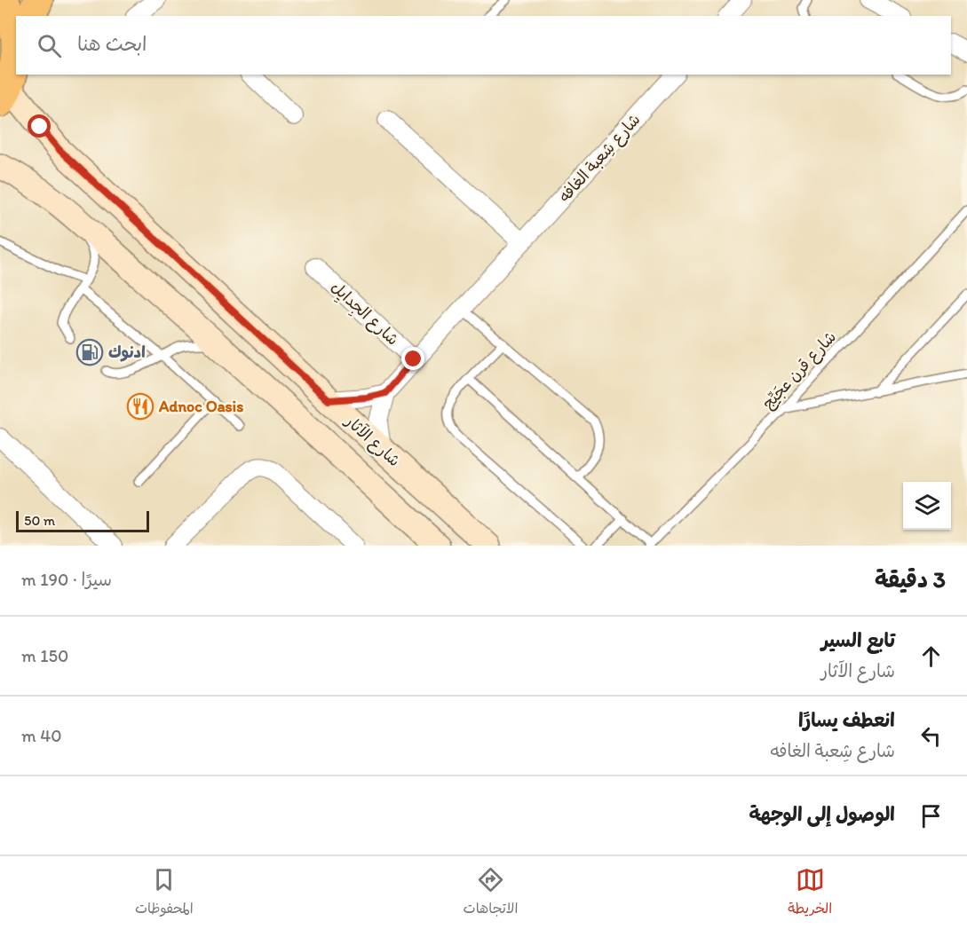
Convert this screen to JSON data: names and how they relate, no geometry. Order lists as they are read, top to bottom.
{
  "streets": {
    "street": ["شارع شِعبة الغافه", "شارع الجِدايِل", "شارع الآثار"],
    "lane": ["شارع قرن عجَيِّج"]
  },
  "crossings": [
    ["شارع شِعبة الغافه", "شارع الجِدايِل"],
    ["شارع شِعبة الغافه", "شارع الآثار"]
  ],
  "places": {
    "fuel station": ["ادنوك"],
    "restaurant": ["Adnoc Oasis"]
  },
  "scale_bar": "50 m",
  "page": {
    "search": "ابحث هنا",
    "scale": "50 m",
    "heading": ["3 دقيقة", "سيرًا · 190 m"],
    "list": [
      ["تابع السير", "شارع الآثار", "150 m"],
      ["انعطف يسارًا", "شارع شِعبة الغافه", "40 m"],
      "الوصول إلى الوجهة"
    ],
    "nav": ["الخريطة", "الاتجاهات", "المحفوظات"]
  }
}
